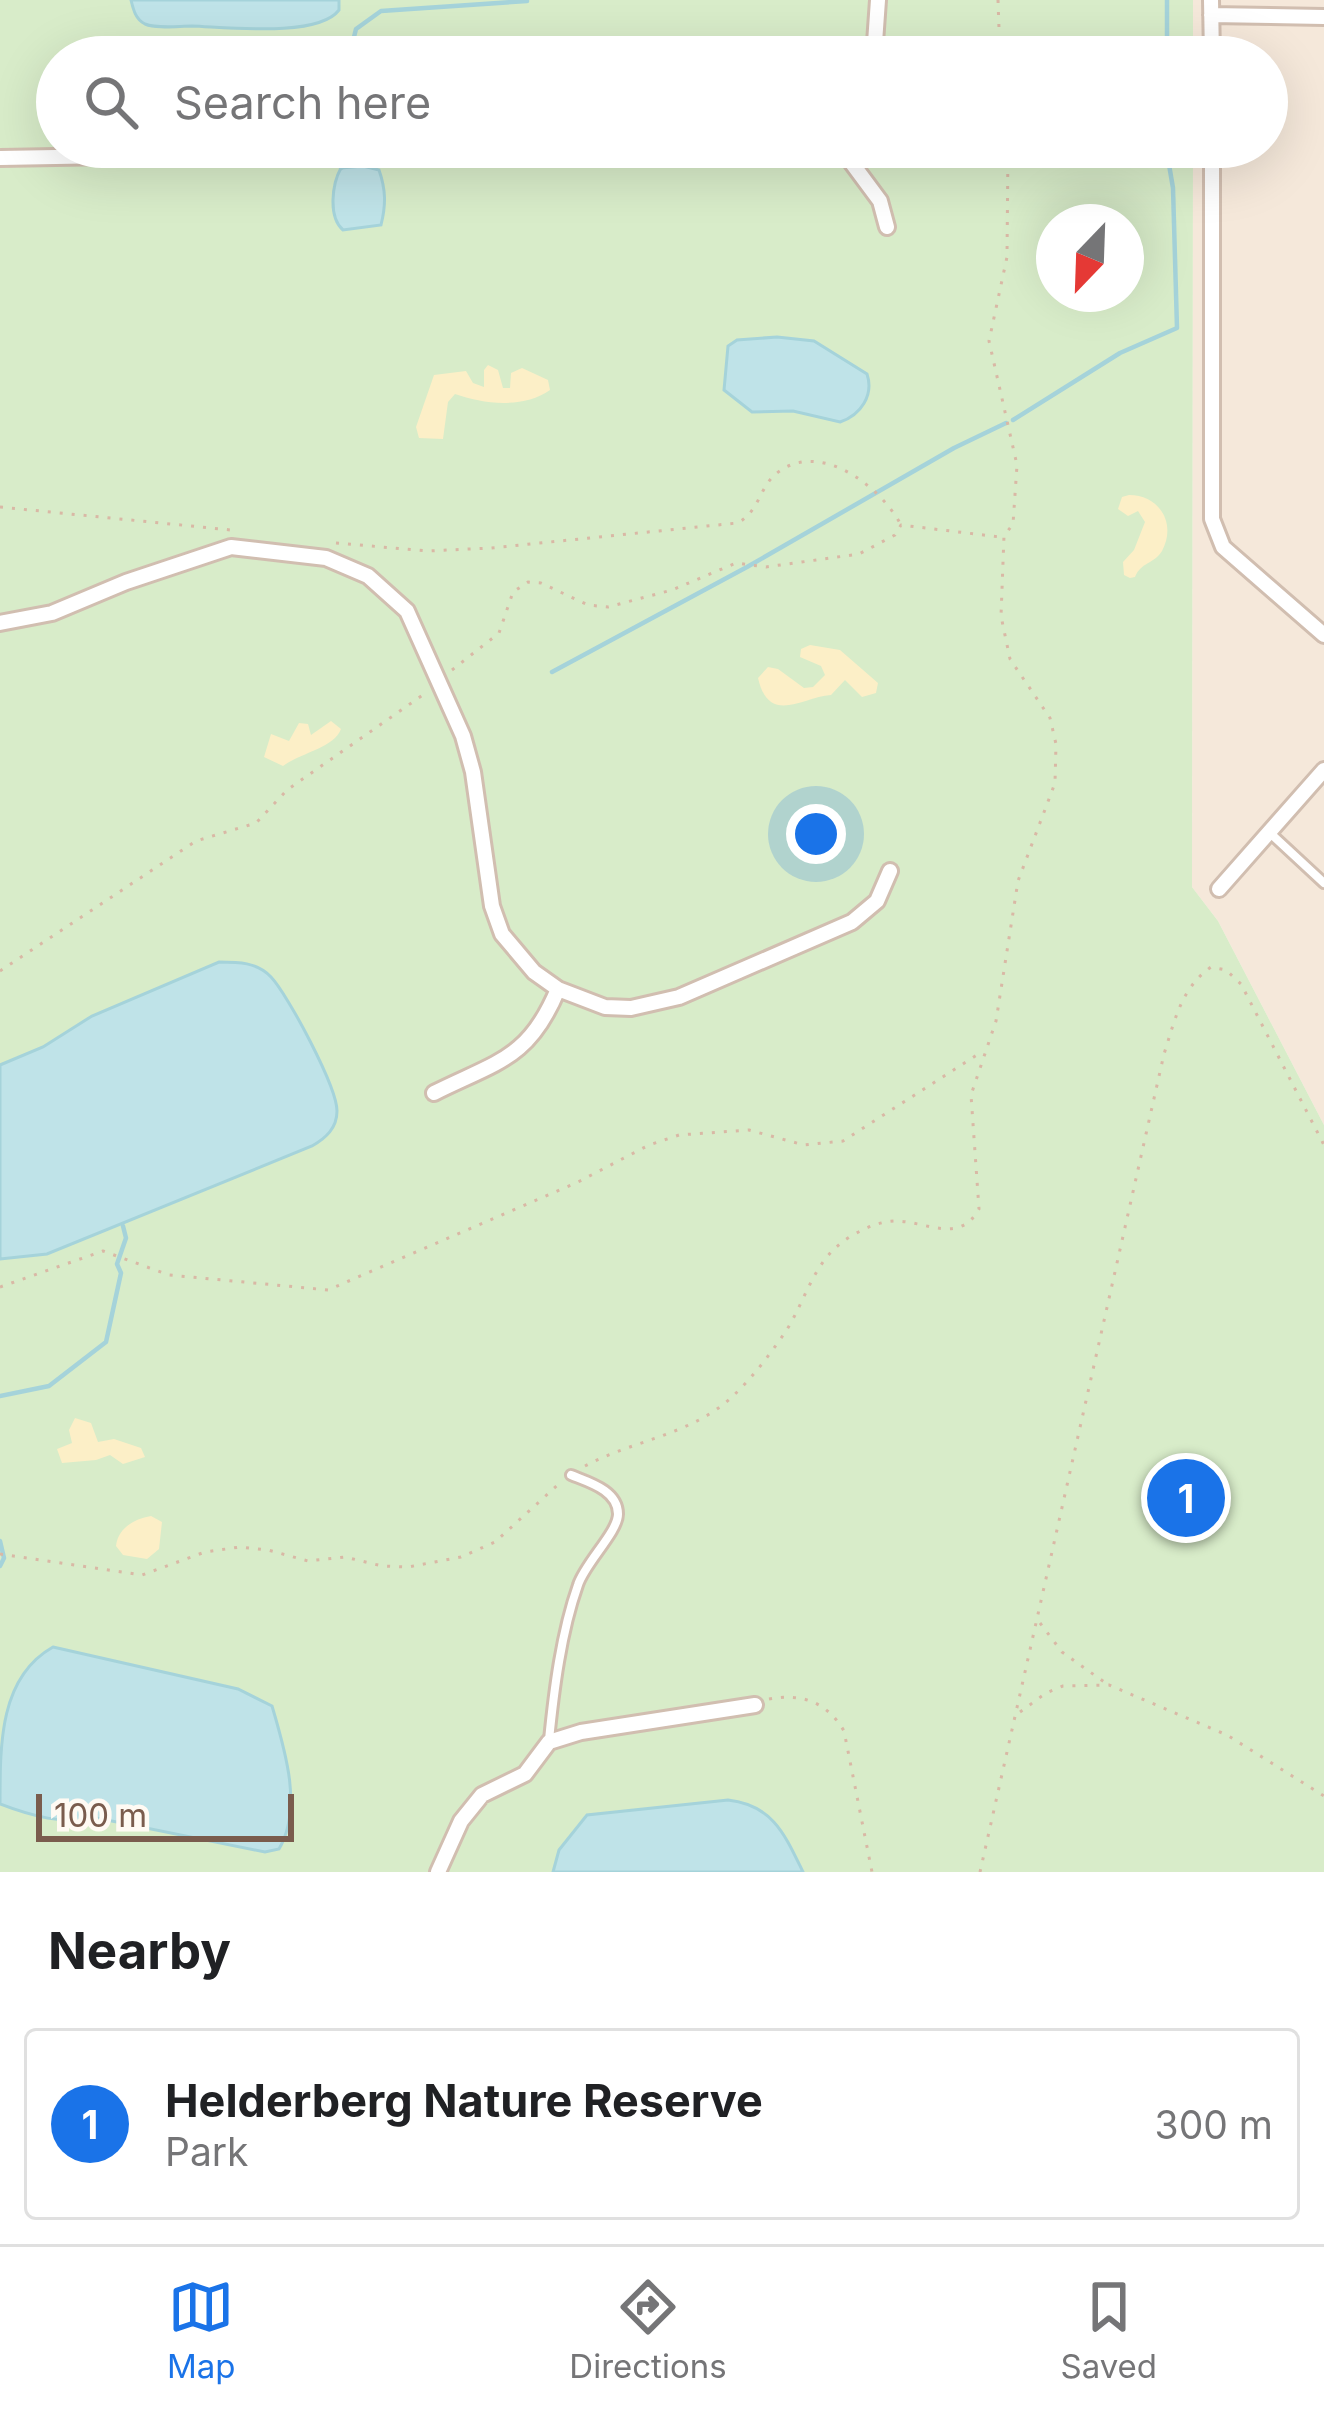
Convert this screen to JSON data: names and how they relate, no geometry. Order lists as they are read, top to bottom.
{
  "scale_bar": "100 m",
  "north": "bottom left",
  "page": {
    "search": "Search here",
    "pins": "1",
    "scale": "100 m",
    "heading": "Nearby",
    "list": [
      {
        "mark": "1",
        "name": "Helderberg Nature Reserve",
        "note": "Park",
        "value": "300 m"
      }
    ],
    "nav": ["Map", "Directions", "Saved"]
  }
}
